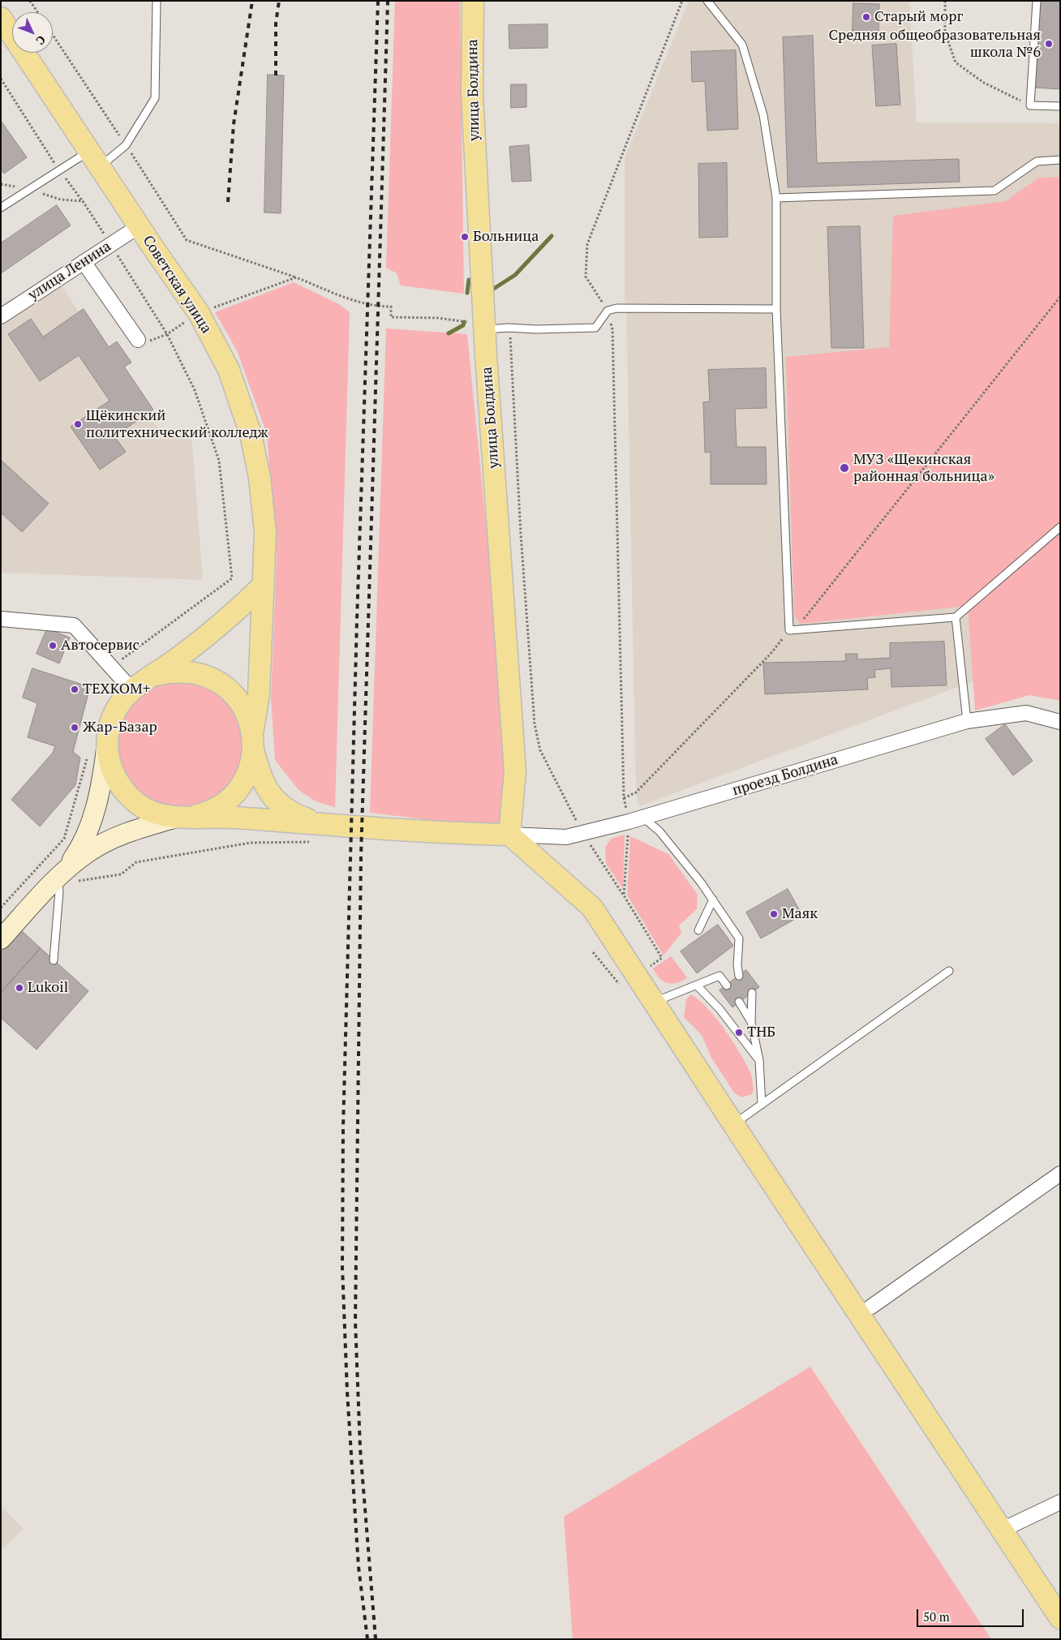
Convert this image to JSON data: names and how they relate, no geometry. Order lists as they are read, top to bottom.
{
  "streets": {
    "main road": ["улица Болдина", "Советская улица"],
    "street": ["улица Ленина", "проезд Болдина"]
  },
  "crossings": [
    ["улица Болдина", "проезд Болдина"],
    ["улица Ленина", "Советская улица"]
  ],
  "places": [
    "Старый морг",
    "Средняя общеобразовательная школа №6",
    "Больница",
    "Щёкинский политехнический колледж",
    "МУЗ «Щекинская районная больница»",
    "Автосервис",
    "ТЕХКОМ+",
    "Жар-Базар",
    "Маяк",
    "Lukoil",
    "ТНБ"
  ],
  "scale_bar": "50 m",
  "north": "bottom right"
}
